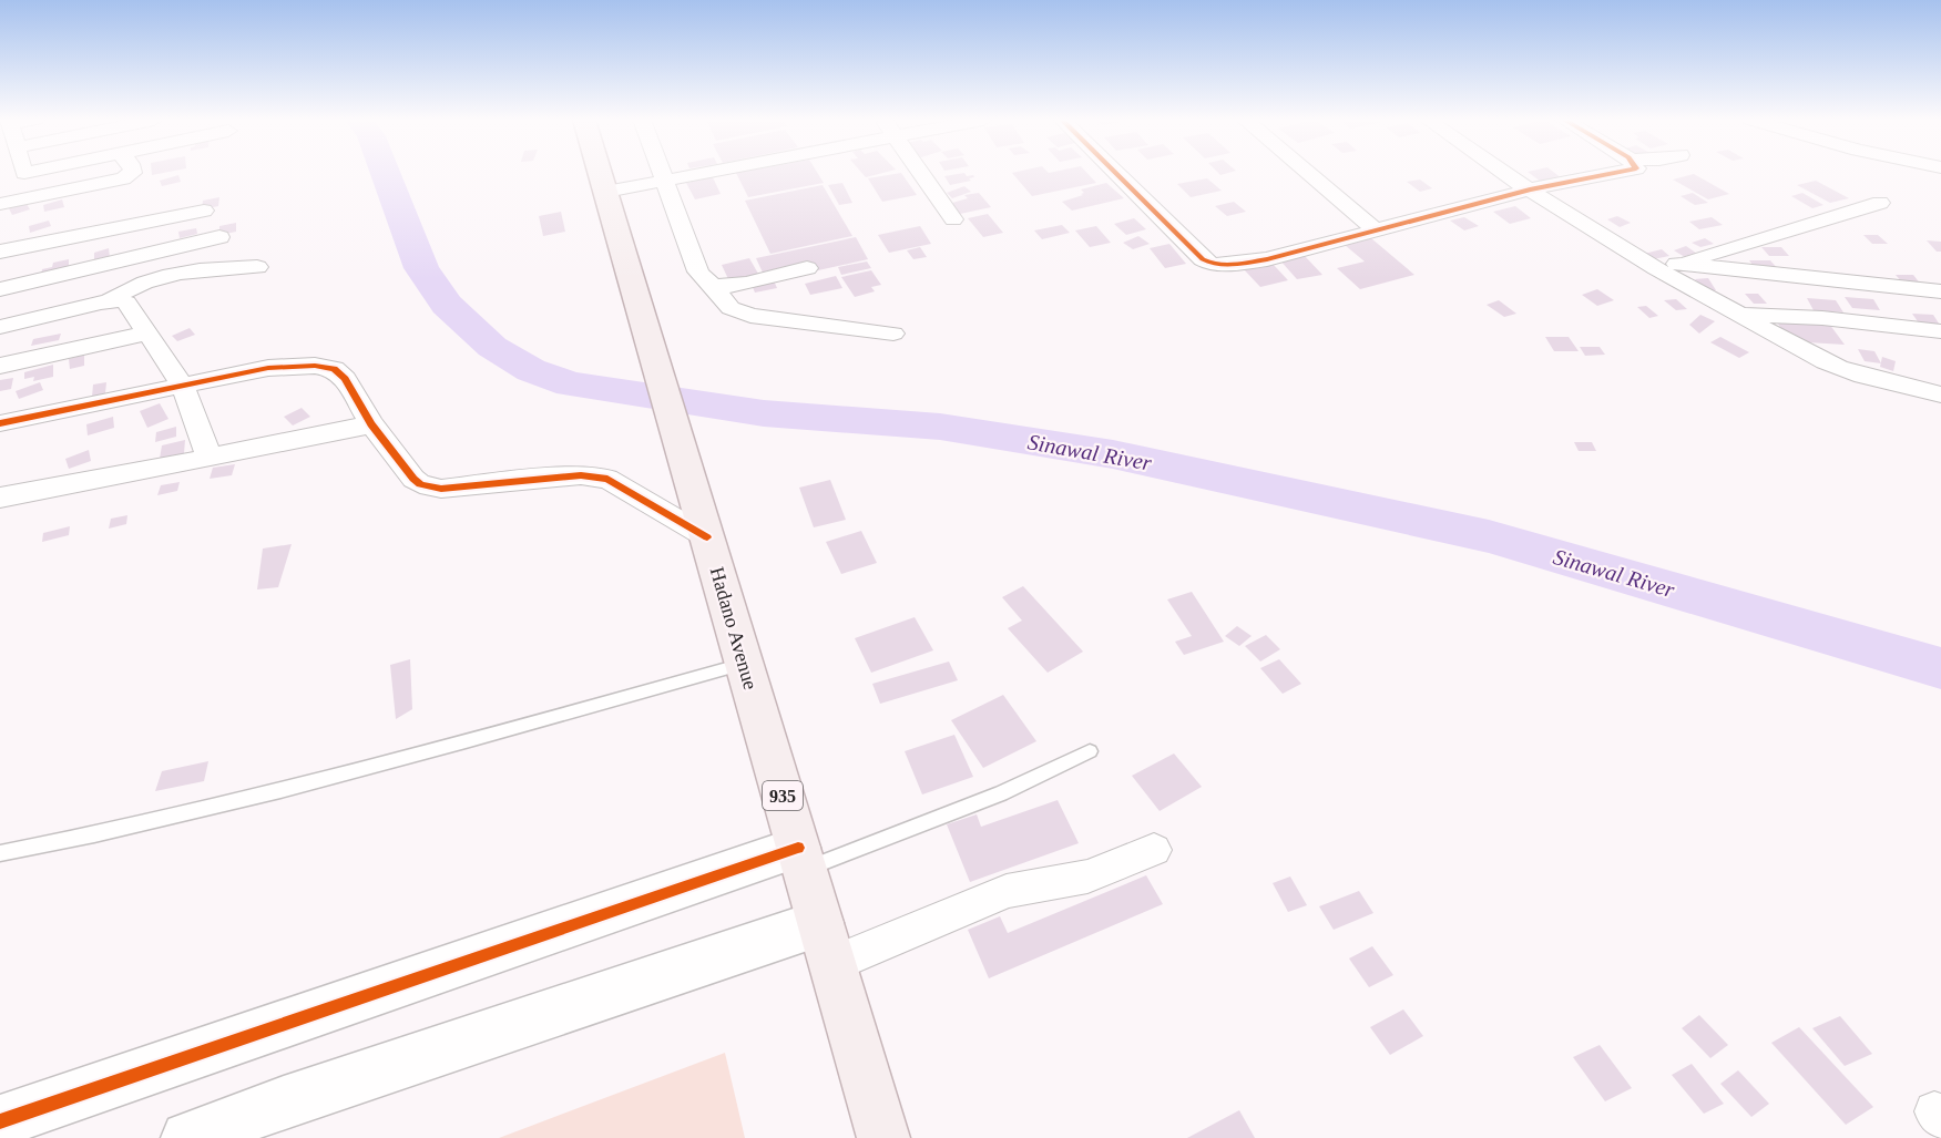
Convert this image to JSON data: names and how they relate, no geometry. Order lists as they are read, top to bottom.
{
  "streets": {
    "main road": ["Hadano Avenue", "935"]
  },
  "water": ["Sinawal River"]
}
